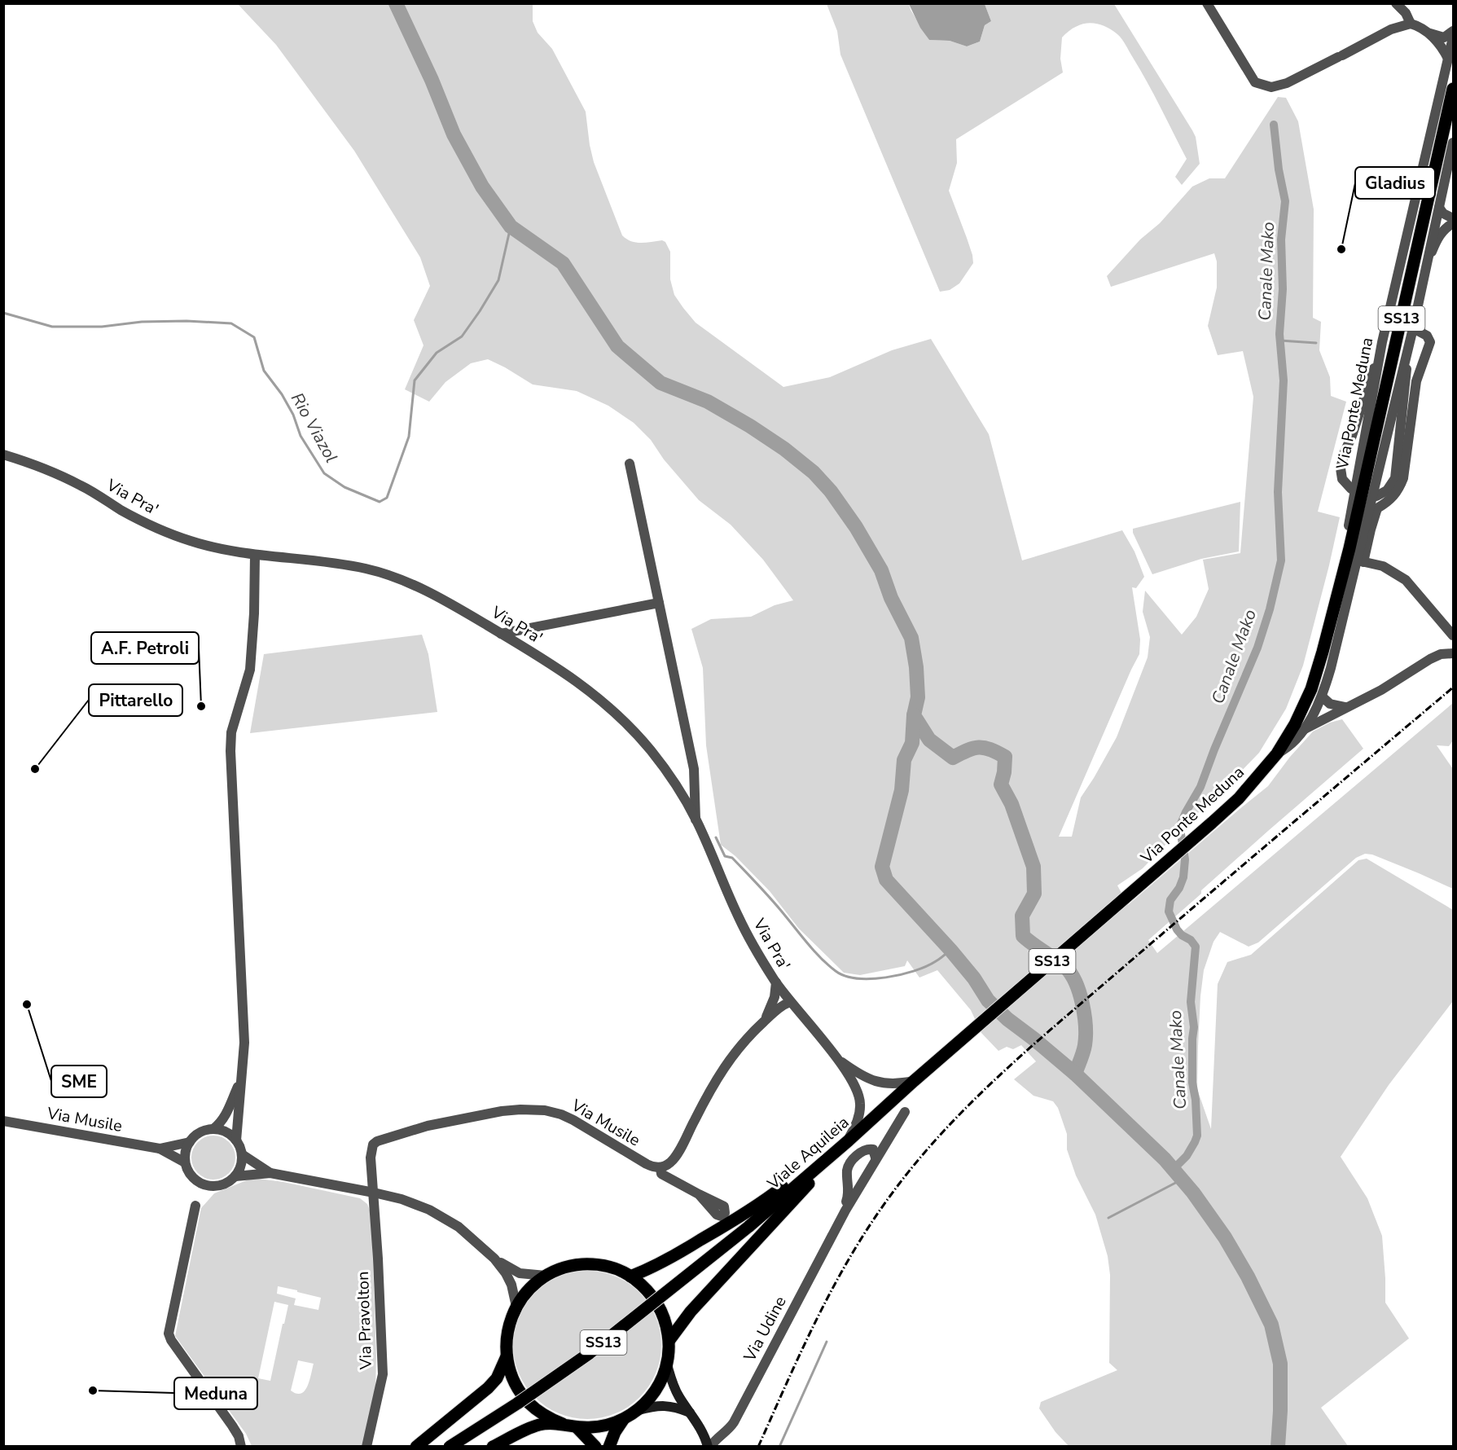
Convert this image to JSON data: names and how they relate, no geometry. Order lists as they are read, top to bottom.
{
  "streets": {
    "main road": [
      "SS13",
      "Via Ponte Meduna",
      "Viale Aquileia",
      "Via Udine"
    ],
    "street": ["Via Pra'", "Via Musile", "Via Pravolton"]
  },
  "crossings": [
    ["Via Ponte Meduna", "Viale Aquileia"],
    ["Via Pra'", "Viale Aquileia"],
    ["Via Musile", "Via Pravolton"]
  ],
  "water": ["Canale Mako", "Rio Viazol"],
  "places": [
    "Gladius",
    "A.F. Petroli",
    "Pittarello",
    "SME",
    "Meduna"
  ]
}
